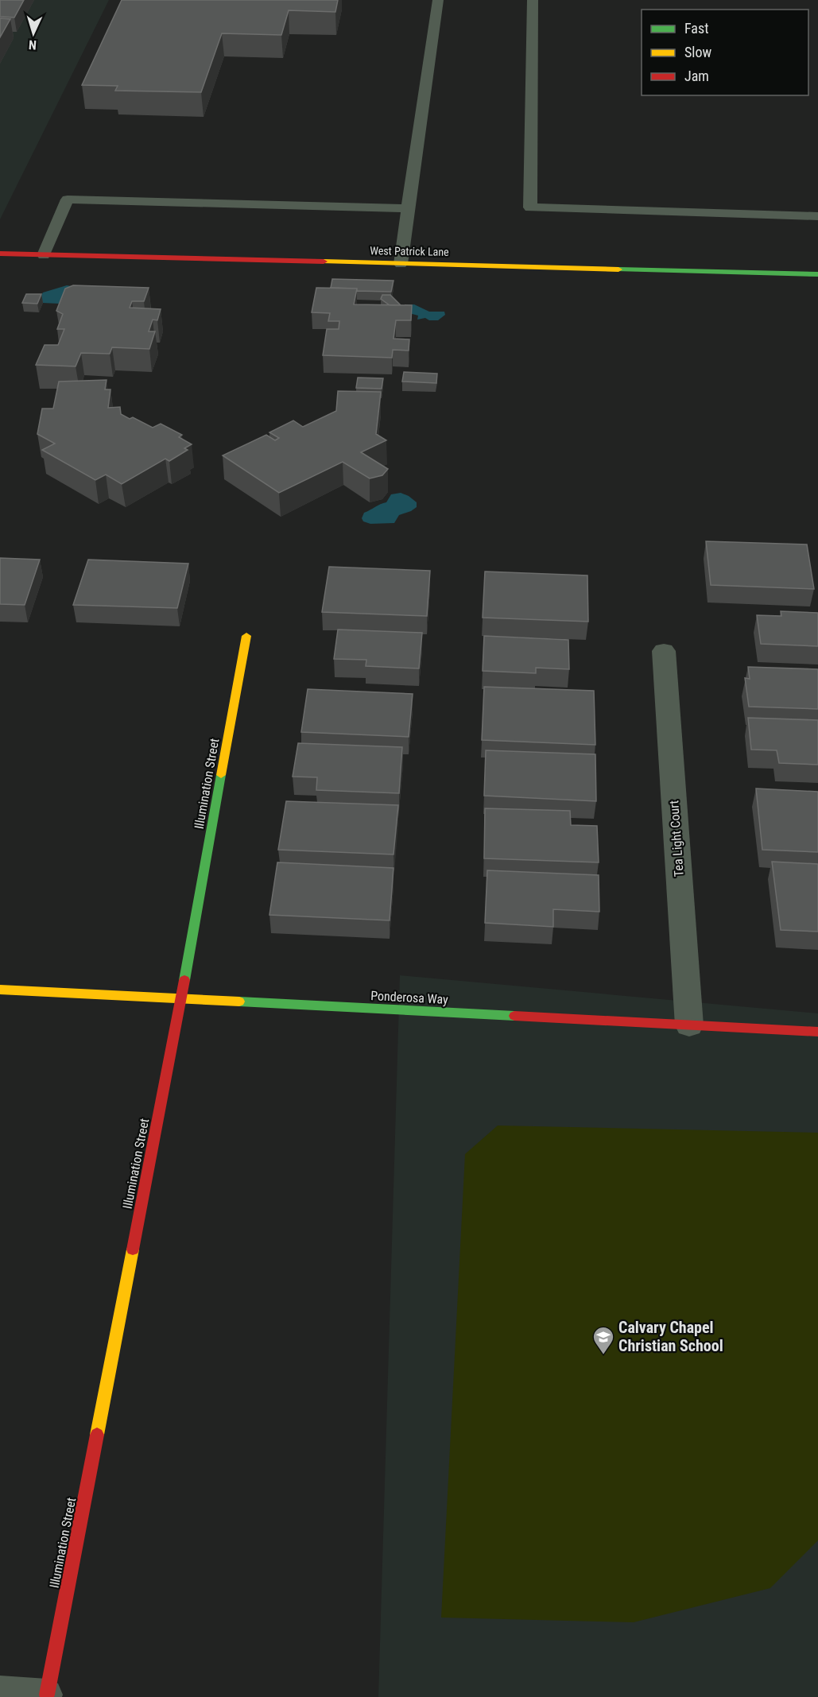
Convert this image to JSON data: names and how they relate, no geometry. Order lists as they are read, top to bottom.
{
  "streets": {
    "street": [
      "West Patrick Lane",
      "Illumination Street",
      "Tea Light Court",
      "Ponderosa Way"
    ]
  },
  "crossings": [
    ["Illumination Street", "Ponderosa Way"],
    ["Tea Light Court", "Ponderosa Way"]
  ],
  "places": {
    "school or university": ["Calvary Chapel Christian School"]
  },
  "legend": ["Fast", "Slow", "Jam"],
  "north": "bottom"
}
